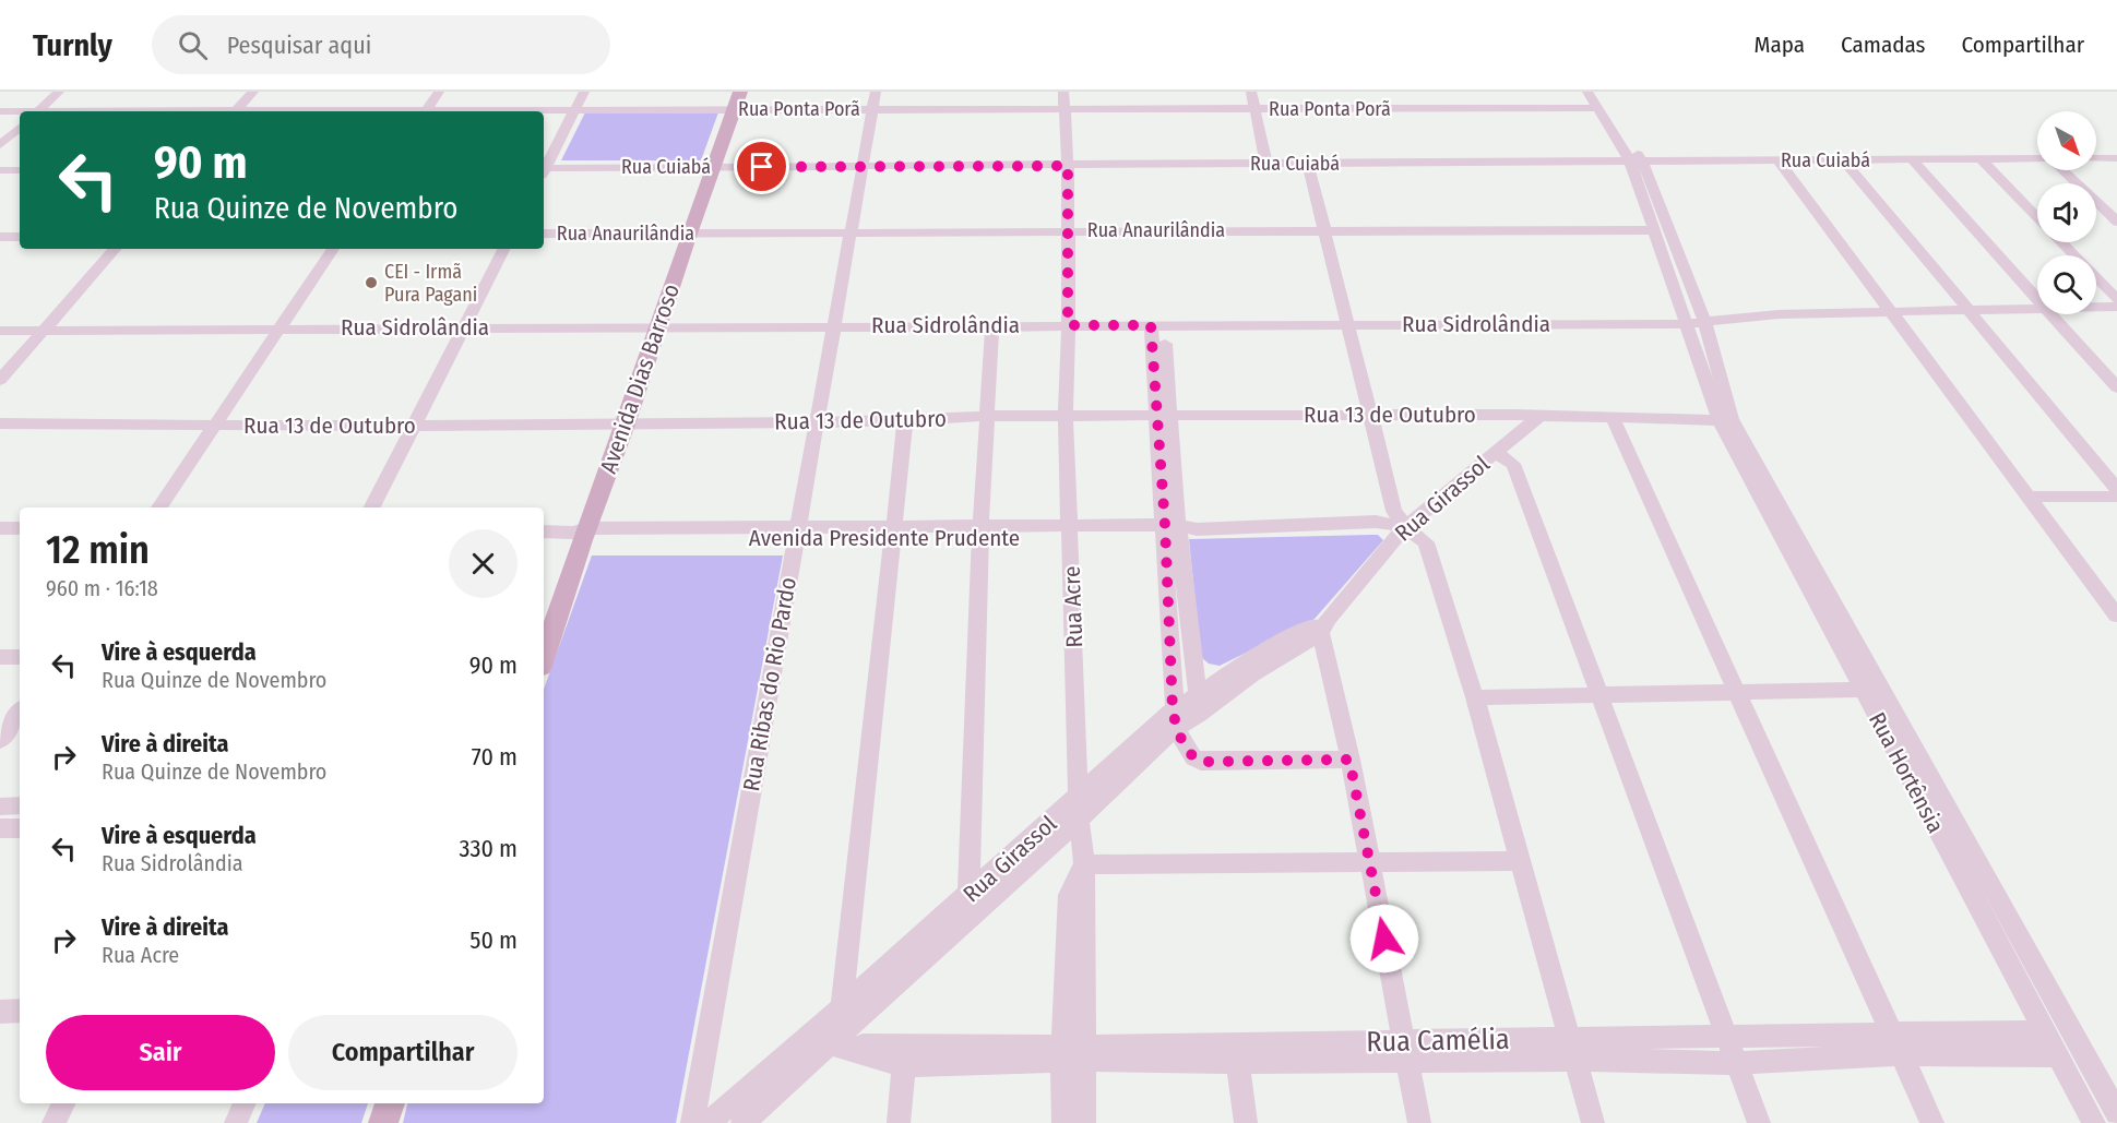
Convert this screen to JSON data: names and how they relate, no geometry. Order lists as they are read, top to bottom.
{
  "streets": {
    "main road": ["Avenida Dias Barroso"],
    "street": [
      "Rua Ponta Porã",
      "Rua Cuiabá",
      "Rua Anaurilândia",
      "Rua Sidrolândia",
      "Rua 13 de Outubro",
      "Rua Girassol",
      "Avenida Presidente Prudente",
      "Rua Acre",
      "Rua Ribas do Rio Pardo",
      "Rua Hortênsia"
    ]
  },
  "crossings": [
    ["Rua Ponta Porã", "Avenida Dias Barroso"],
    ["Rua Ponta Porã", "Rua Acre"],
    ["Rua Ponta Porã", "Rua Ribas do Rio Pardo"],
    ["Rua Cuiabá", "Avenida Dias Barroso"],
    ["Rua Cuiabá", "Rua Acre"],
    ["Rua Cuiabá", "Rua Ribas do Rio Pardo"],
    ["Rua Cuiabá", "Rua Hortênsia"],
    ["Rua Anaurilândia", "Avenida Dias Barroso"],
    ["Rua Anaurilândia", "Rua Acre"],
    ["Rua Anaurilândia", "Rua Ribas do Rio Pardo"],
    ["Rua Anaurilândia", "Rua Hortênsia"],
    ["Rua Sidrolândia", "Avenida Dias Barroso"],
    ["Rua Sidrolândia", "Rua Acre"],
    ["Rua Sidrolândia", "Rua Ribas do Rio Pardo"],
    ["Rua Sidrolândia", "Rua Hortênsia"],
    ["Avenida Dias Barroso", "Rua 13 de Outubro"],
    ["Avenida Dias Barroso", "Avenida Presidente Prudente"],
    ["Rua 13 de Outubro", "Rua Girassol"],
    ["Rua 13 de Outubro", "Rua Acre"],
    ["Rua 13 de Outubro", "Rua Ribas do Rio Pardo"],
    ["Rua 13 de Outubro", "Rua Hortênsia"],
    ["Rua Girassol", "Avenida Presidente Prudente"],
    ["Rua Girassol", "Rua Acre"],
    ["Avenida Presidente Prudente", "Rua Acre"],
    ["Avenida Presidente Prudente", "Rua Ribas do Rio Pardo"]
  ],
  "places": ["CEI - Irmã Pura Pagani"],
  "north": "bottom right",
  "page": {
    "header": "Turnly",
    "search": "Pesquisar aqui",
    "nav": ["Mapa", "Camadas", "Compartilhar"],
    "turn": ["90 m", "Rua Quinze de Novembro"],
    "heading": ["12 min", "960 m · 16:18"],
    "list": [
      {
        "name": "Vire à esquerda",
        "note": "Rua Quinze de Novembro",
        "value": "90 m"
      },
      {
        "name": "Vire à direita",
        "note": "Rua Quinze de Novembro",
        "value": "70 m"
      },
      {
        "name": "Vire à esquerda",
        "note": "Rua Sidrolândia",
        "value": "330 m"
      },
      {
        "name": "Vire à direita",
        "note": "Rua Acre",
        "value": "50 m"
      }
    ],
    "buttons": ["Sair", "Compartilhar"]
  }
}
